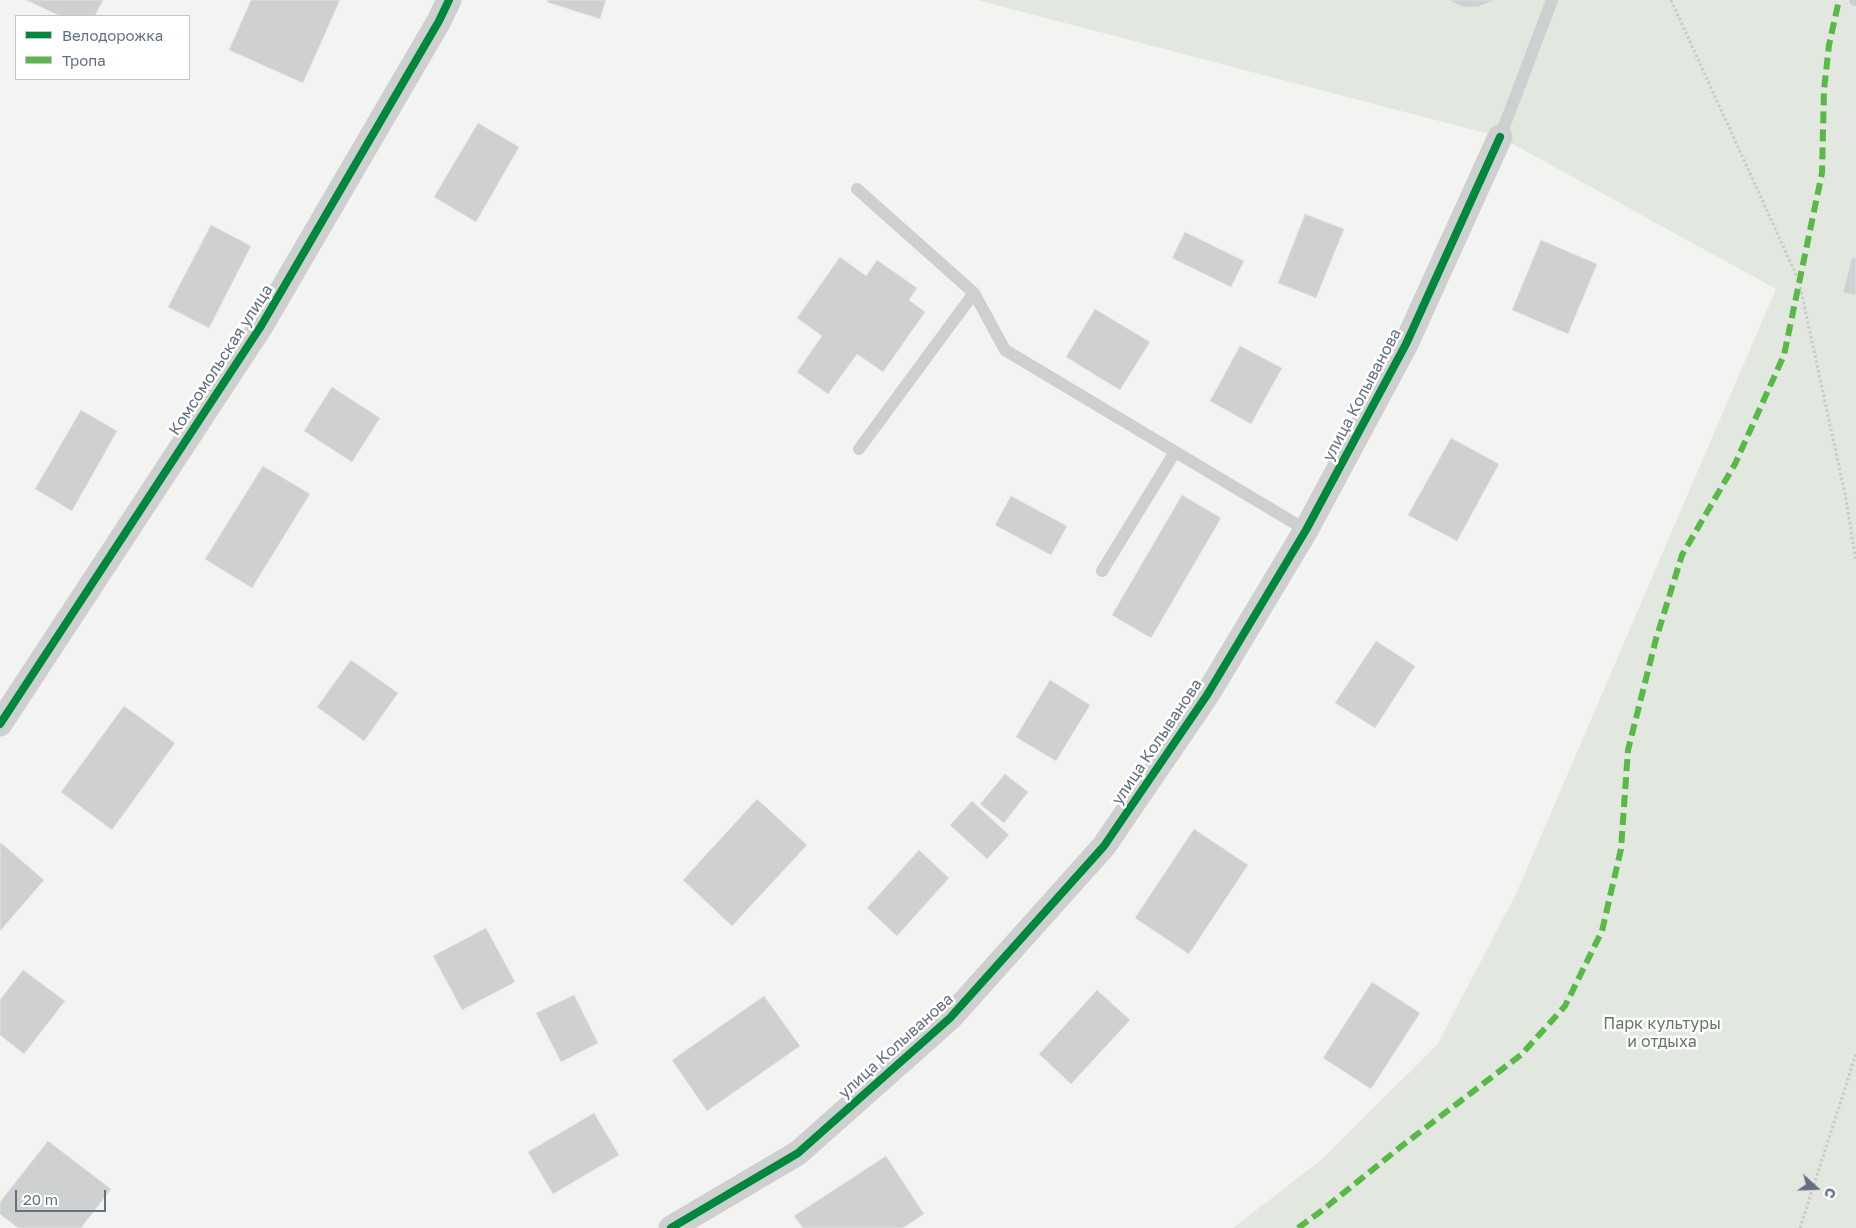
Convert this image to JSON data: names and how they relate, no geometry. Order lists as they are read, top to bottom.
{
  "streets": {
    "street": ["Комсомольская улица", "улица Колыванова"]
  },
  "parks": ["Парк культуры и отдыха"],
  "legend": ["Велодорожка", "Тропа"],
  "scale_bar": "20 m",
  "north": "right"
}
